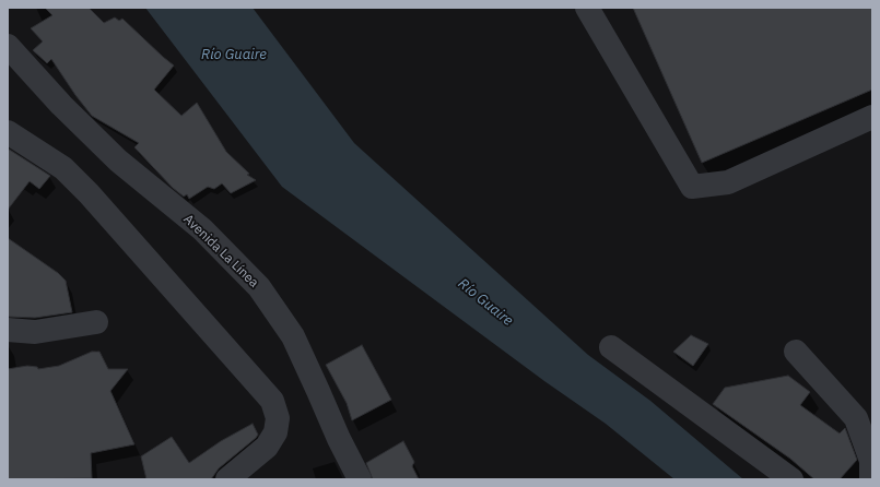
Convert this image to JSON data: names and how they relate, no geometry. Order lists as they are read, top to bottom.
{
  "streets": {
    "street": ["Avenida La Línea"]
  },
  "water": ["Río Guaire"]
}
